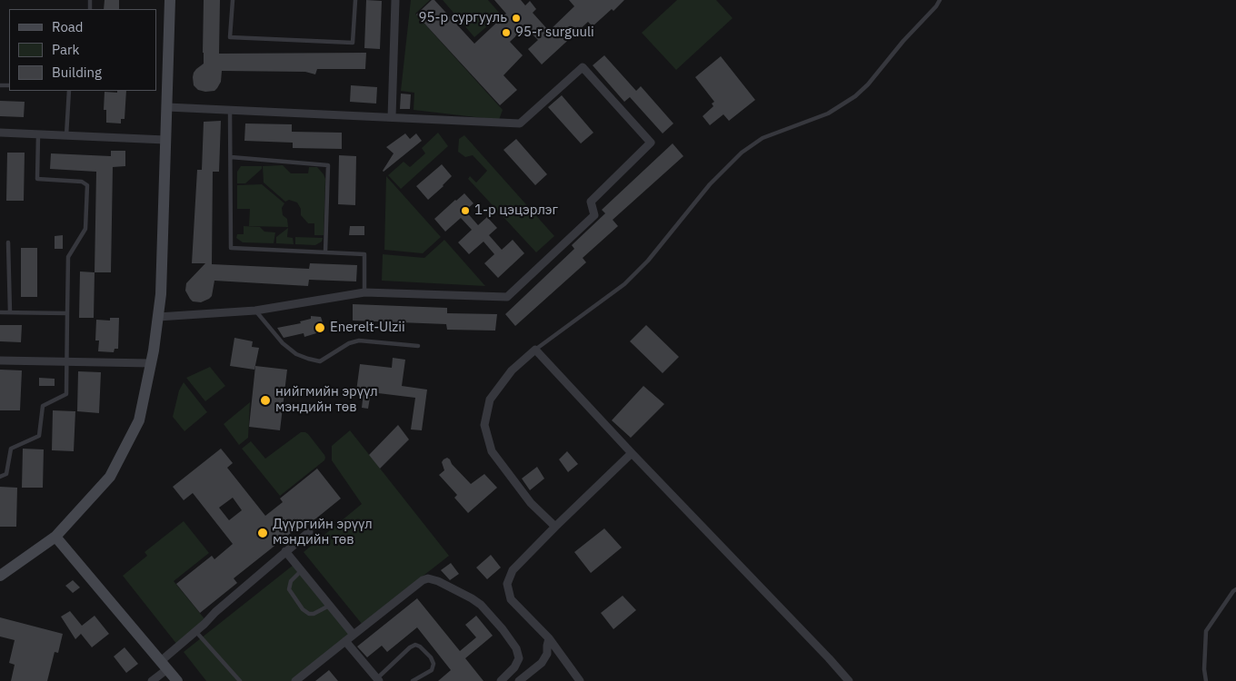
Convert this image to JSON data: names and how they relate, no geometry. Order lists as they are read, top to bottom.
{
  "places": [
    "95-р сургууль",
    "95-r surguuli",
    "1-р цэцэрлэг",
    "Enerelt-Ulzii",
    "нийгмийн эрүүл мэндийн төв",
    "Дүүргийн эрүүл мэндийн төв"
  ],
  "legend": ["Road", "Park", "Building"]
}
